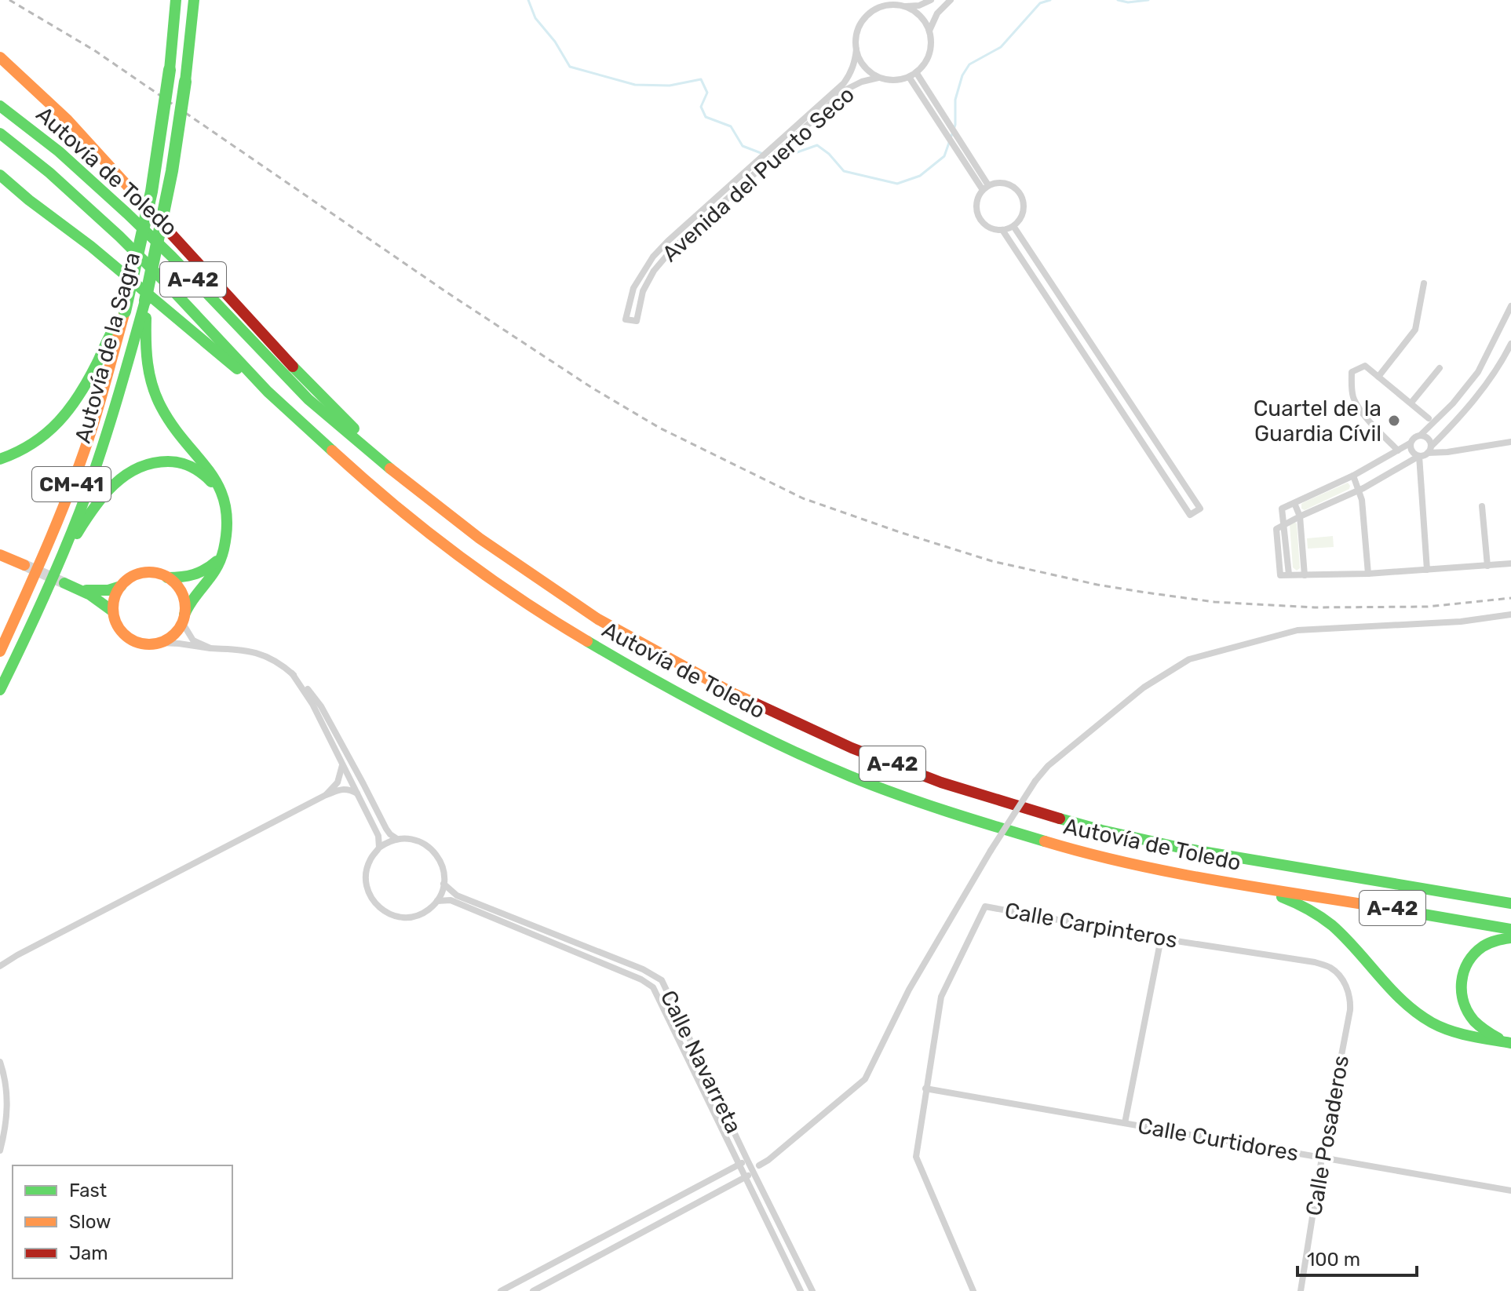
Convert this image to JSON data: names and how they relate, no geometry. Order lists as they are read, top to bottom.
{
  "streets": {
    "main road": [
      "Autovía de Toledo",
      "A-42",
      "Autovía de la Sagra",
      "CM-41"
    ],
    "street": [
      "Avenida del Puerto Seco",
      "Calle Carpinteros",
      "Calle Navarreta",
      "Calle Posaderos",
      "Calle Curtidores"
    ]
  },
  "crossings": [
    ["Calle Carpinteros", "Calle Posaderos"],
    ["Calle Carpinteros", "Calle Curtidores"],
    ["Calle Posaderos", "Calle Curtidores"]
  ],
  "places": ["Cuartel de la Guardia Cívil"],
  "legend": ["Fast", "Slow", "Jam"],
  "scale_bar": "100 m"
}
